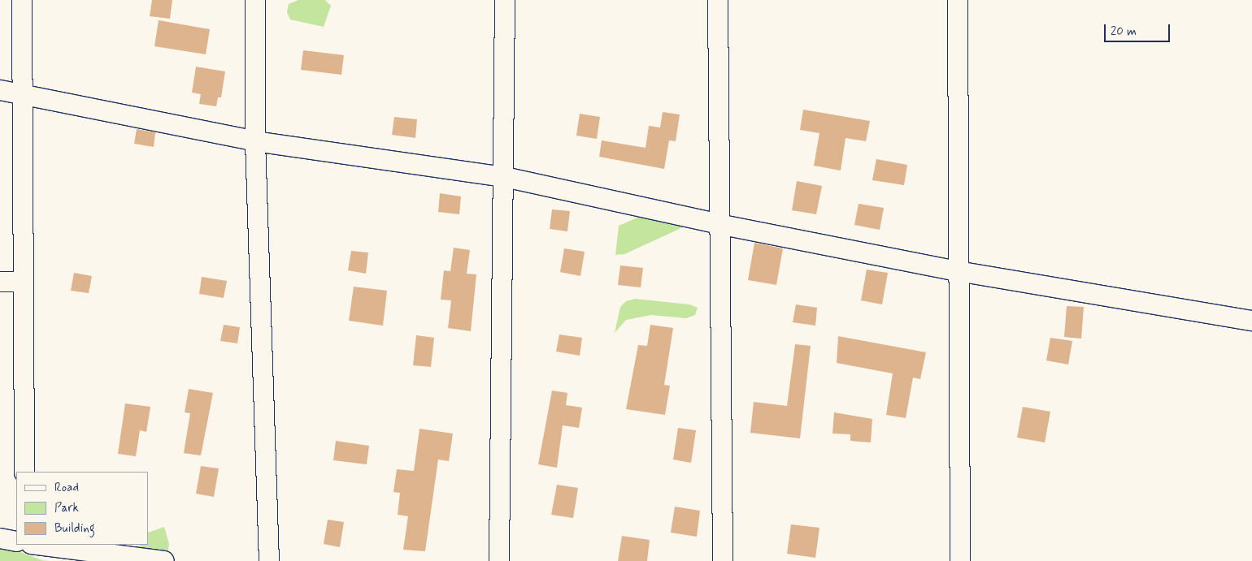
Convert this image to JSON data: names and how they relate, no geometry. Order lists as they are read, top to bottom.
{
  "legend": ["Road", "Park", "Building"],
  "scale_bar": "20 m"
}
